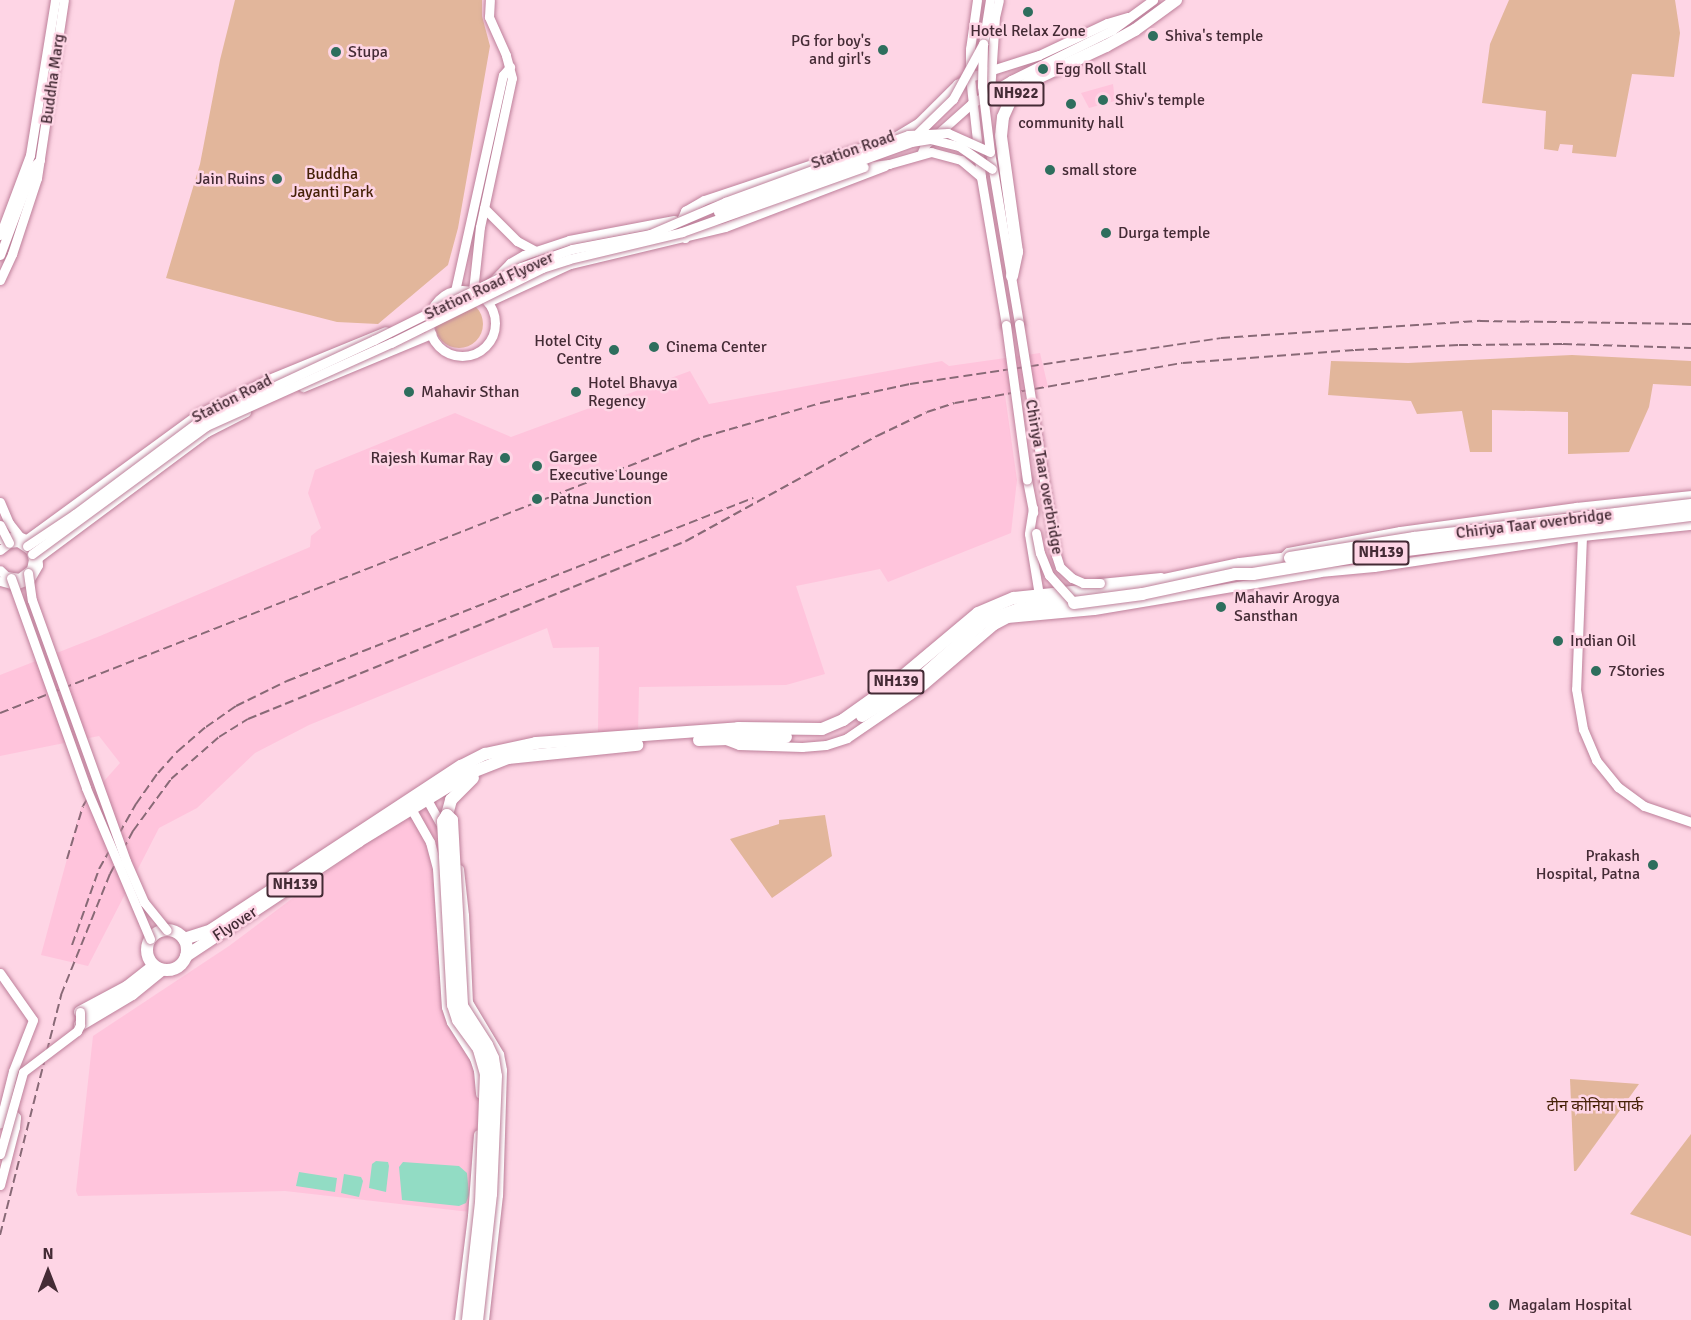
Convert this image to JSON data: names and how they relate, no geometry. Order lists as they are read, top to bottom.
{
  "streets": {
    "highway": [
      "NH922",
      "Chiriya Taar overbridge",
      "NH139",
      "Flyover"
    ],
    "main road": ["Buddha Marg", "Station Road", "Station Road Flyover"]
  },
  "crossings": [
    ["NH922", "Station Road"],
    ["NH922", "Chiriya Taar overbridge"],
    ["Station Road", "Station Road Flyover"],
    ["Station Road Flyover", "Chiriya Taar overbridge"],
    ["Chiriya Taar overbridge", "NH139"],
    ["NH139", "Flyover"]
  ],
  "parks": ["Buddha Jayanti Park", "टीन कोनिया पार्क"],
  "places": [
    "Hotel Relax Zone",
    "Shiva's temple",
    "PG for boy's and girl's",
    "Stupa",
    "Egg Roll Stall",
    "Shiv's temple",
    "community hall",
    "small store",
    "Jain Ruins",
    "Durga temple",
    "Cinema Center",
    "Hotel City Centre",
    "Mahavir Sthan",
    "Hotel Bhavya Regency",
    "Rajesh Kumar Ray",
    "Gargee Executive Lounge",
    "Patna Junction",
    "Mahavir Arogya Sansthan",
    "Indian Oil",
    "7Stories",
    "Prakash Hospital, Patna",
    "Magalam Hospital"
  ],
  "north": "top"
}
